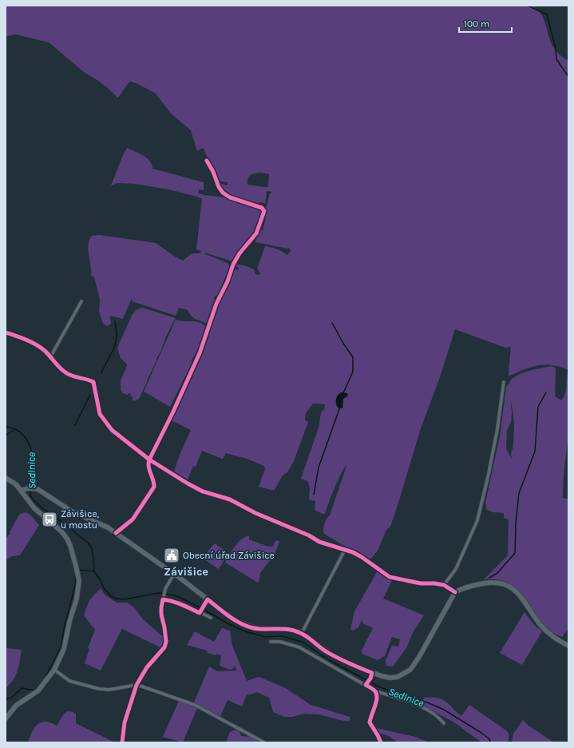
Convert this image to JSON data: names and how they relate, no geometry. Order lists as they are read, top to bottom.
{
  "districts": ["Závišice"],
  "water": ["Sedlnice"],
  "places": {
    "bus stop": ["Závišice, u mostu"],
    "public building": ["Obecní úřad Závišice"]
  },
  "scale_bar": "100 m"
}
